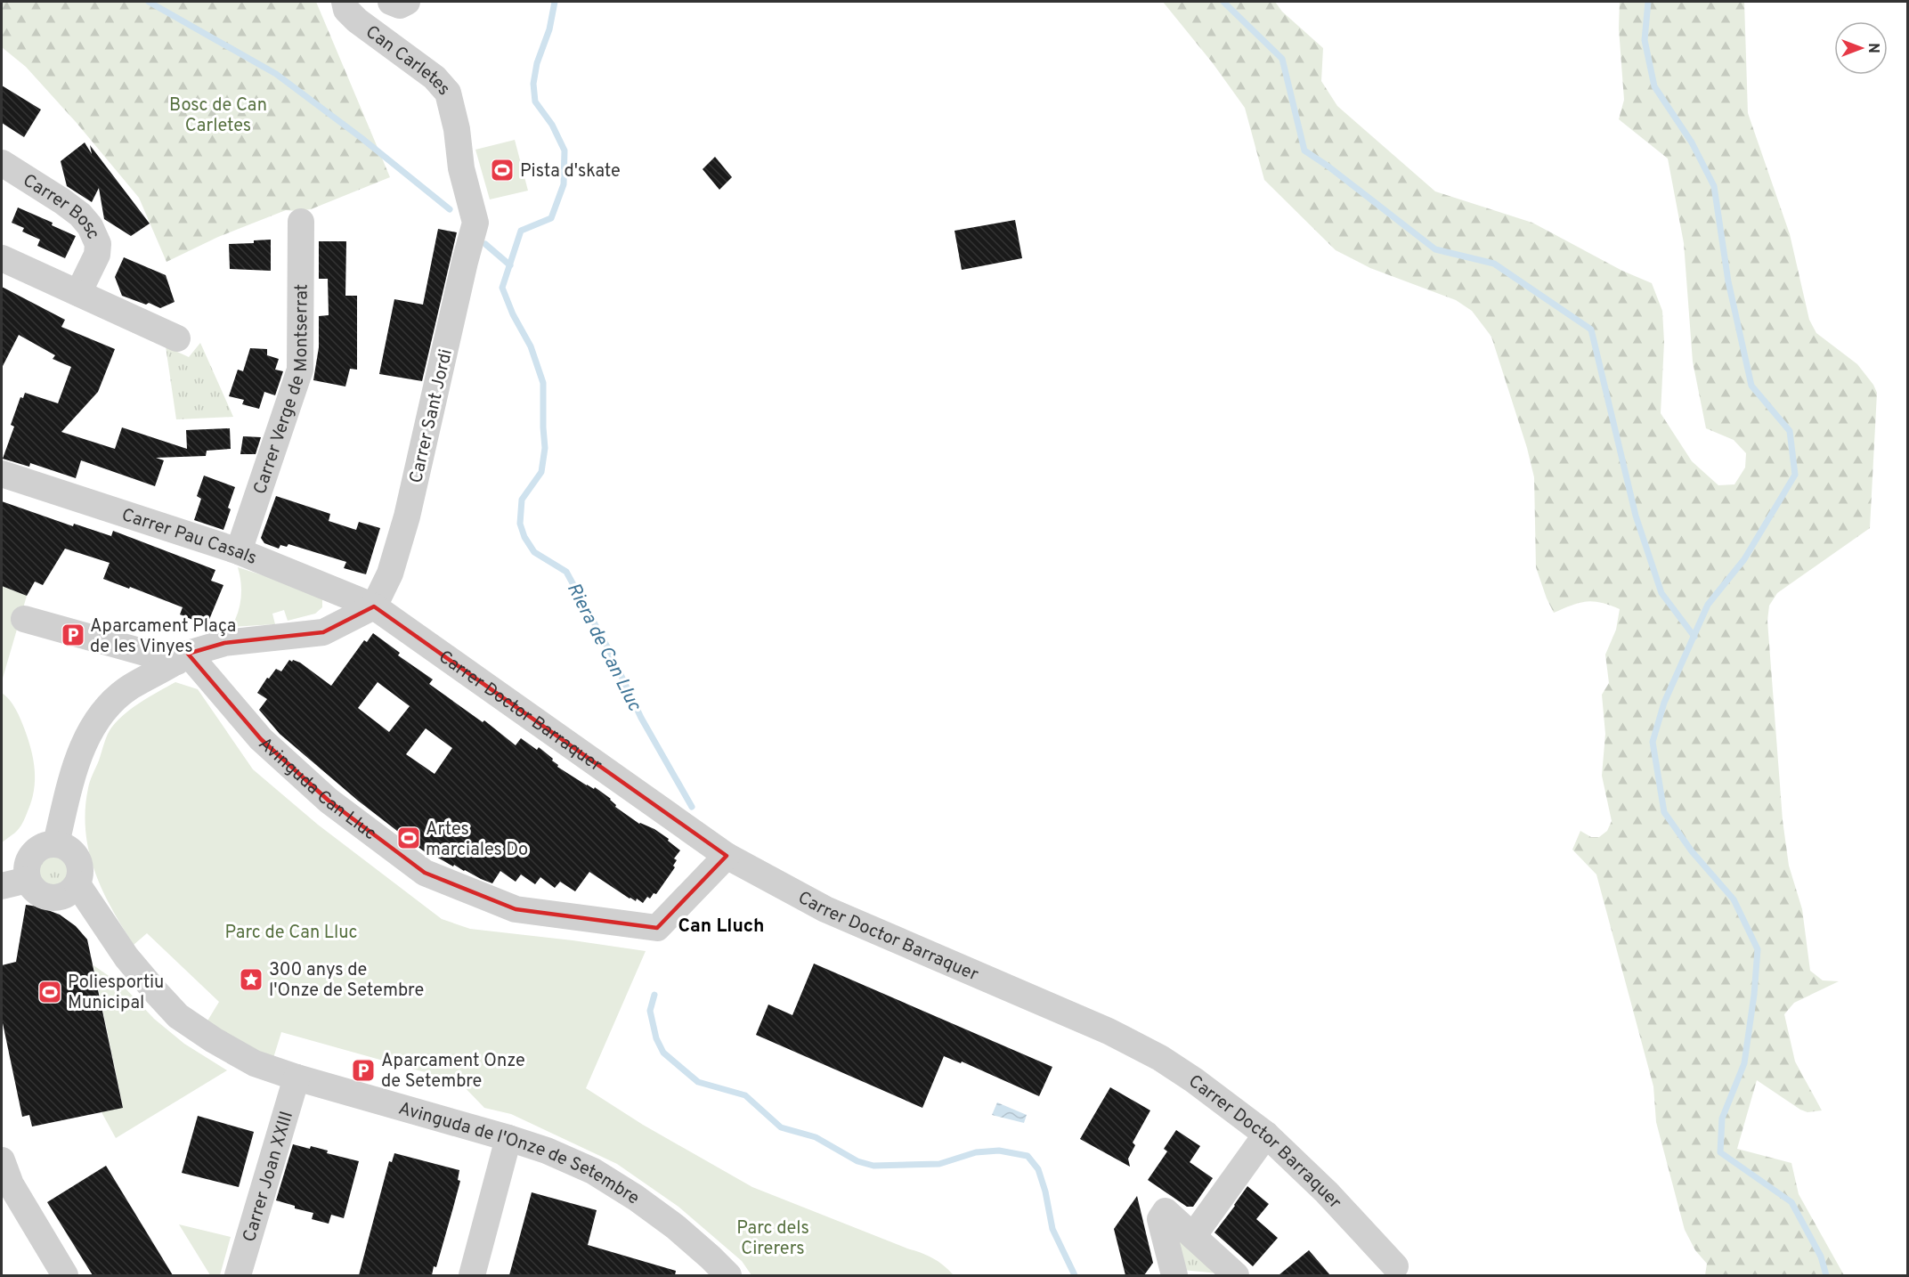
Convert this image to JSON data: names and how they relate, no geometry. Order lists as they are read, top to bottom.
{
  "streets": {
    "street": [
      "Can Carletes",
      "Carrer Bosc",
      "Carrer Verge de Montserrat",
      "Carrer Sant Jordi",
      "Carrer Pau Casals",
      "Carrer Doctor Barraquer",
      "Avinguda Can Lluc",
      "Avinguda de l'Onze de Setembre",
      "Carrer Joan XXIII"
    ]
  },
  "crossings": [
    ["Can Carletes", "Carrer Sant Jordi"],
    ["Carrer Verge de Montserrat", "Carrer Pau Casals"],
    ["Carrer Sant Jordi", "Carrer Pau Casals"],
    ["Carrer Sant Jordi", "Carrer Doctor Barraquer"],
    ["Carrer Pau Casals", "Carrer Doctor Barraquer"],
    ["Carrer Doctor Barraquer", "Avinguda Can Lluc"],
    ["Avinguda de l'Onze de Setembre", "Carrer Joan XXIII"]
  ],
  "districts": ["Can Lluch"],
  "water": ["Riera de Can Lluc"],
  "parks": ["Bosc de Can Carletes", "Parc de Can Lluc", "Parc dels Cirerers"],
  "places": {
    "sports": ["Pista d'skate", "Artes marciales Do", "Poliesportiu Municipal"],
    "parking": ["Aparcament Plaça de les Vinyes", "Aparcament Onze de Setembre"],
    "place": ["300 anys de l'Onze de Setembre"]
  },
  "north": "right"
}
